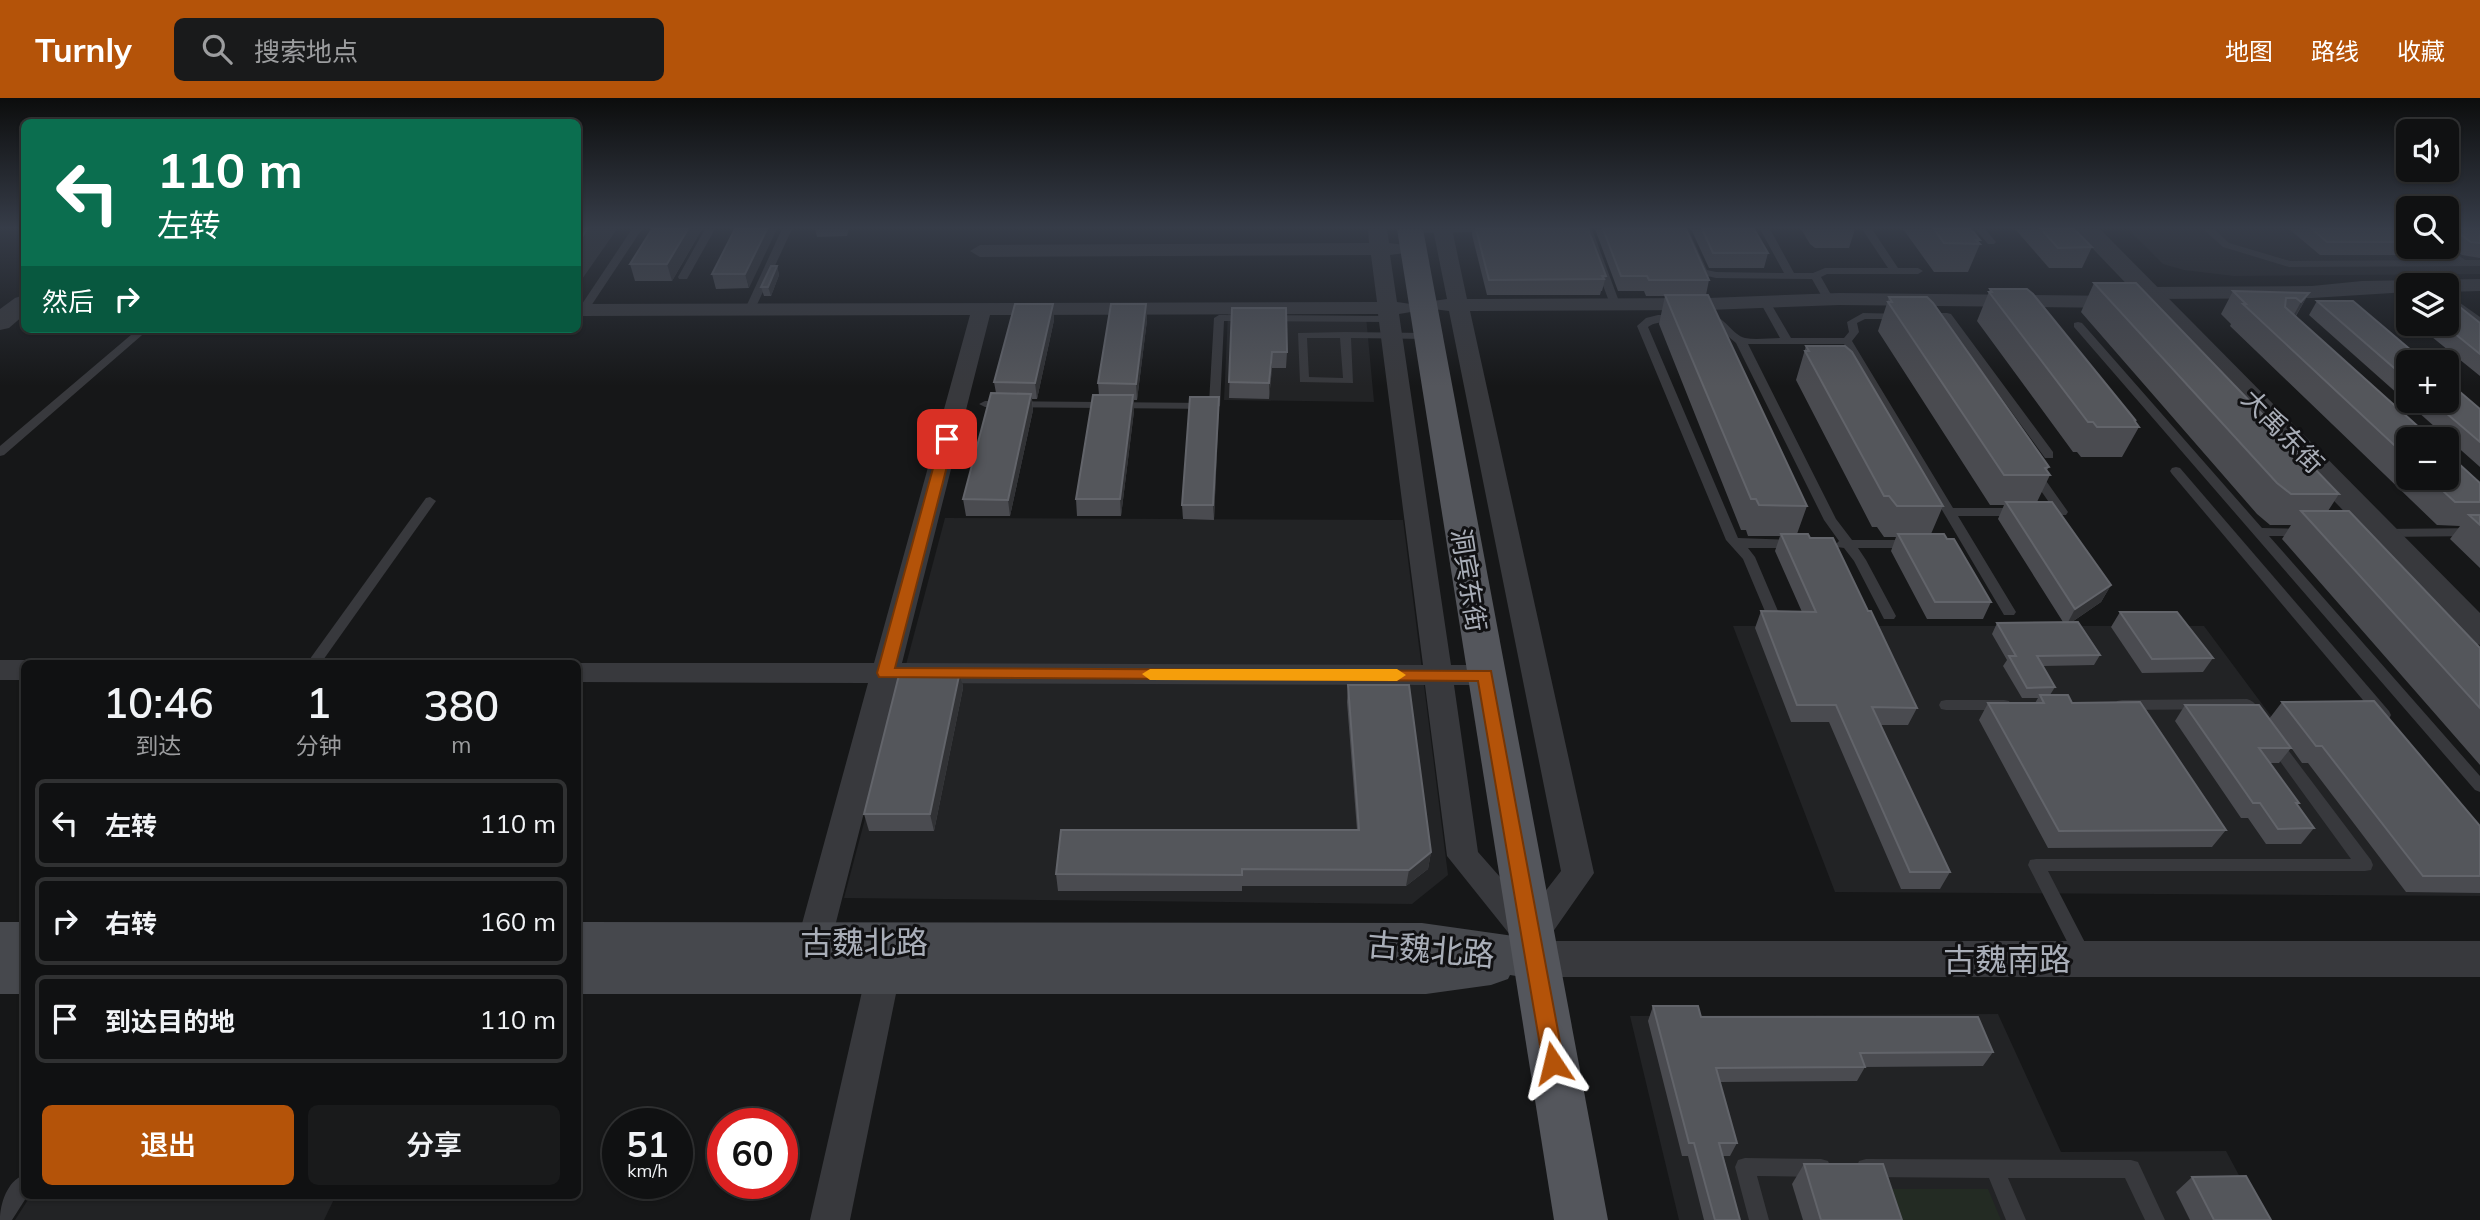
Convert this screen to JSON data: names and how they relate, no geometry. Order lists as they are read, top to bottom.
{
  "streets": {
    "main road": ["洞宾东街", "古魏北路"],
    "street": ["大禹东街", "古魏南路"]
  },
  "crossings": [
    ["洞宾东街", "古魏北路"],
    ["洞宾东街", "古魏南路"],
    ["古魏北路", "古魏南路"]
  ],
  "page": {
    "header": "Turnly",
    "search": "搜索地点",
    "nav": ["地图", "路线", "收藏"],
    "map_buttons": ["+", "−"],
    "turn": ["110 m", "左转"],
    "then": "然后",
    "eta": [
      "10:46",
      "到达",
      "1",
      "分钟",
      "380",
      "m"
    ],
    "list": [
      {
        "name": "左转",
        "value": "110 m"
      },
      {
        "name": "右转",
        "value": "160 m"
      },
      {
        "name": "到达目的地",
        "value": "110 m"
      }
    ],
    "buttons": ["退出", "分享"],
    "speed": "51 km/h",
    "limit": "60"
  }
}
